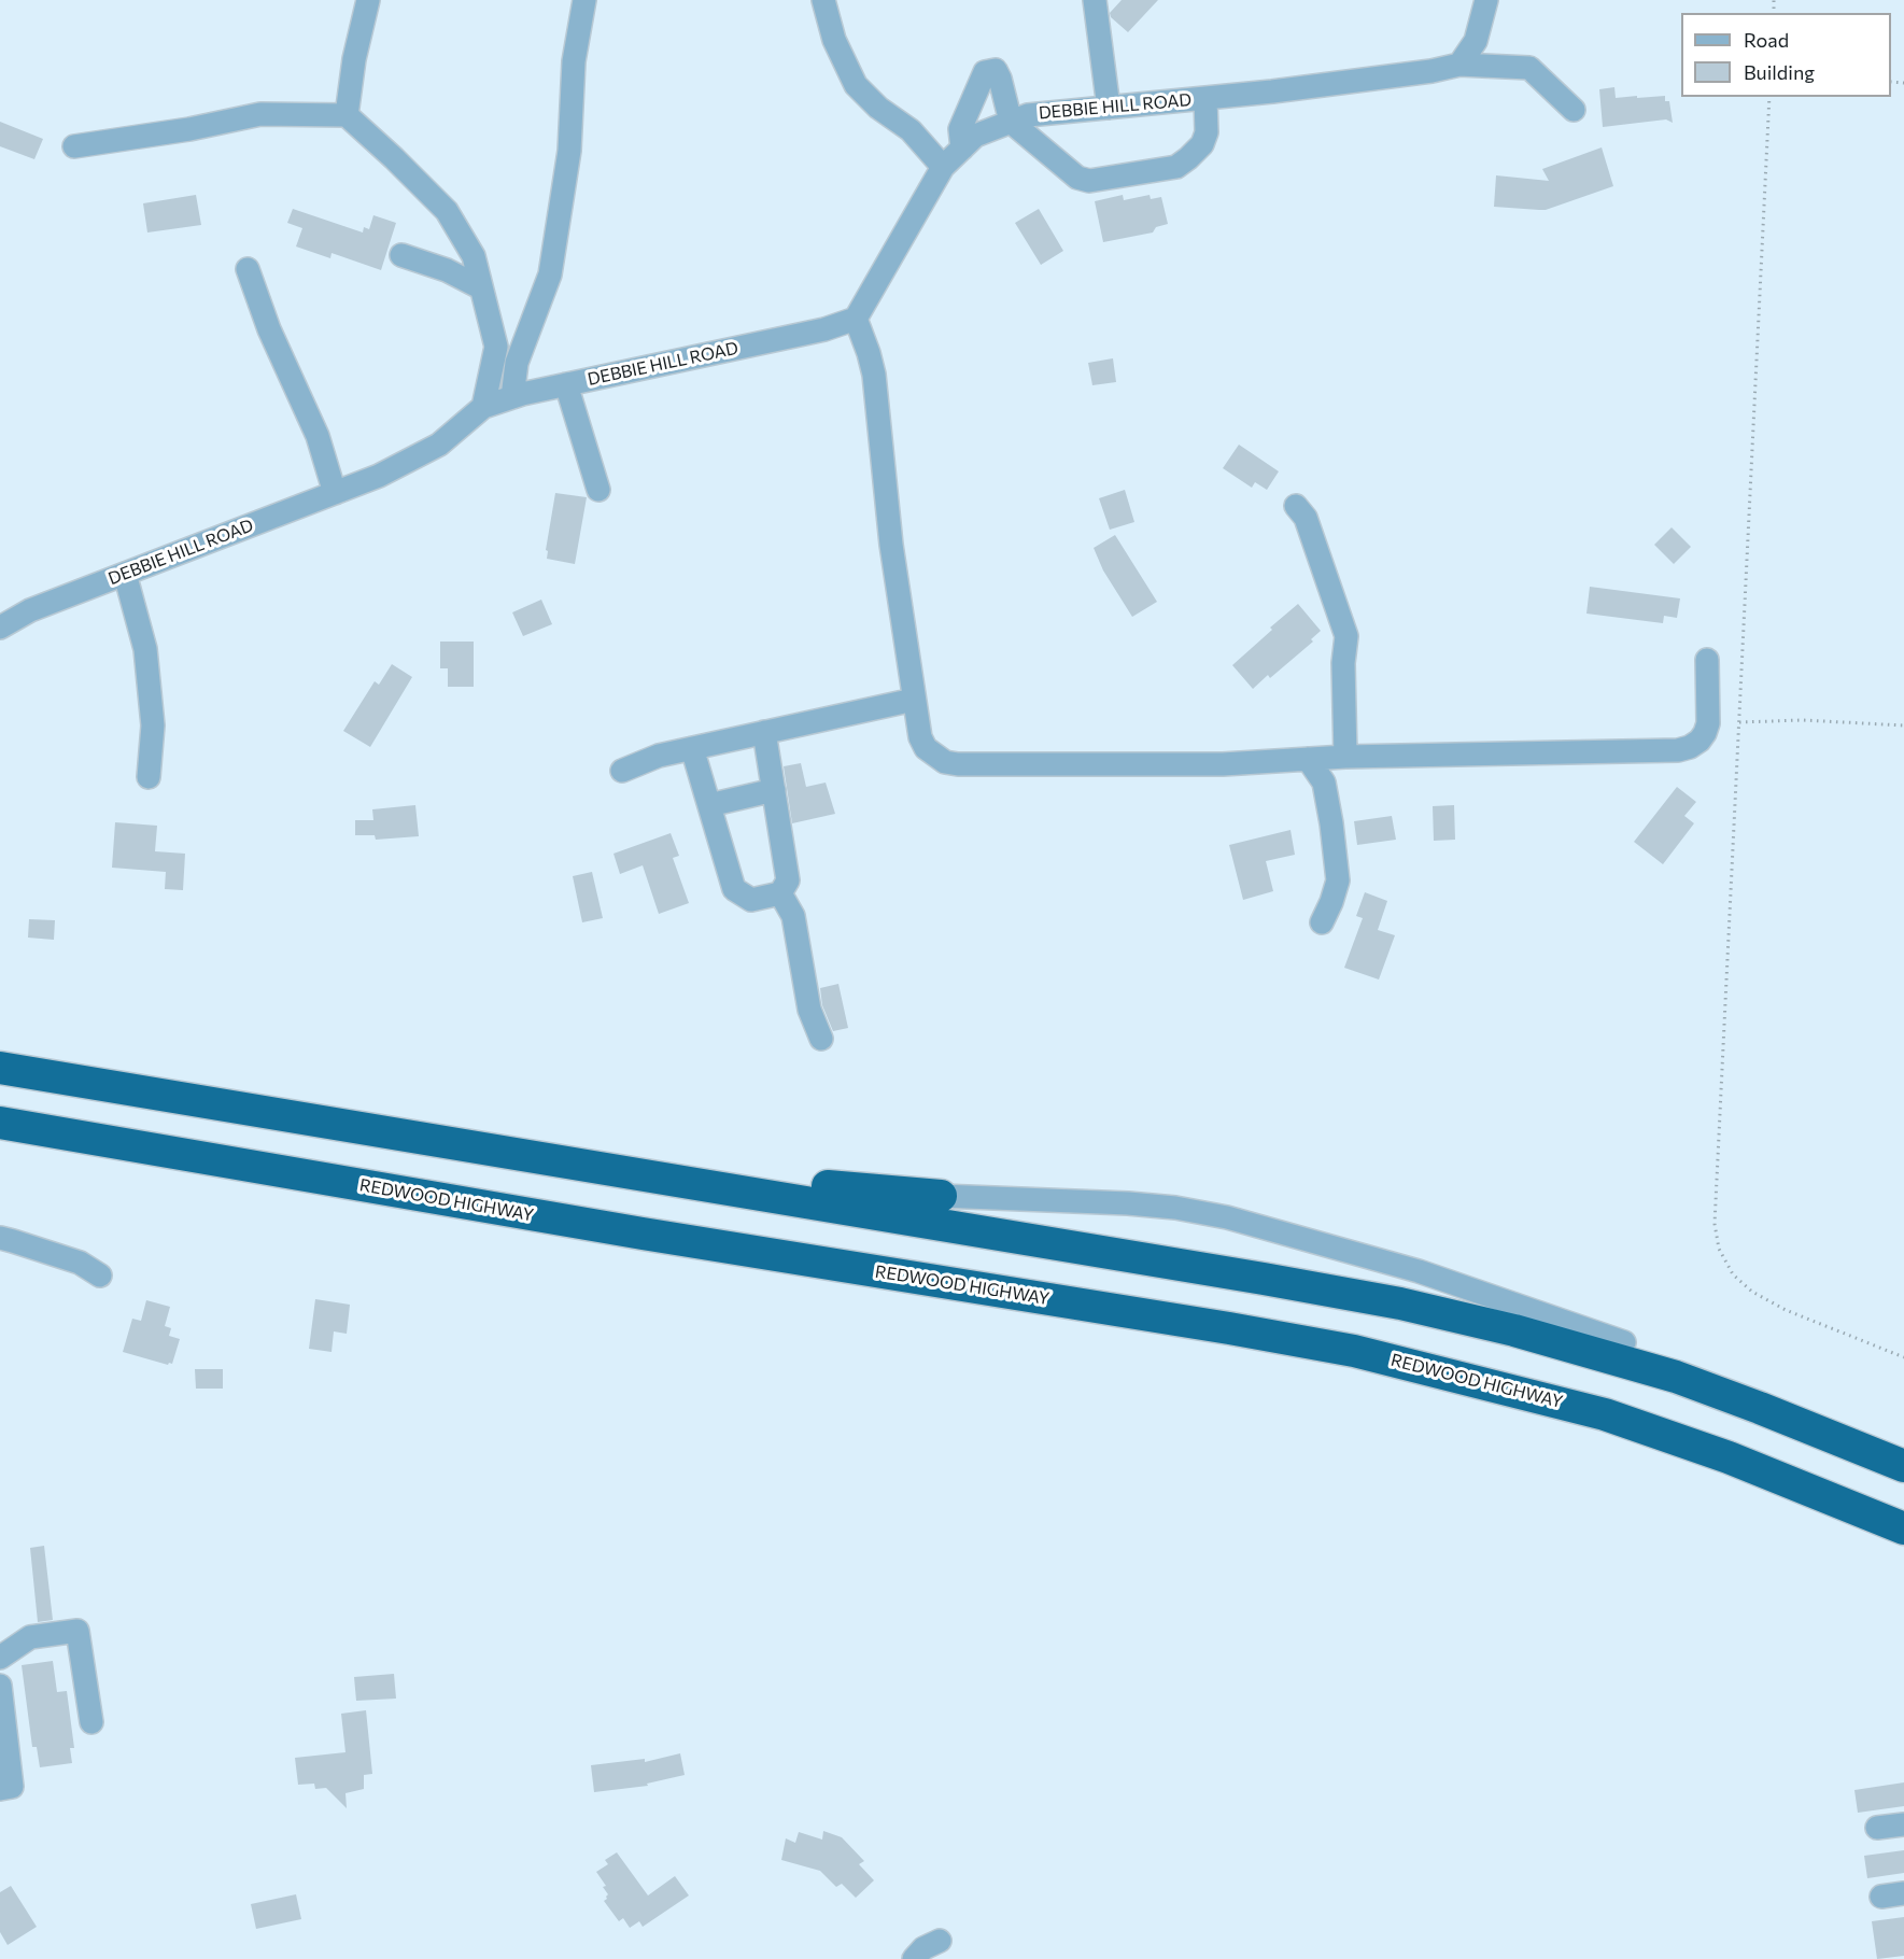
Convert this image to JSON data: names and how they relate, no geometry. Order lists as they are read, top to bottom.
{
  "streets": {
    "highway": ["REDWOOD HIGHWAY"],
    "street": ["DEBBIE HILL ROAD"]
  },
  "legend": ["Road", "Building"]
}
